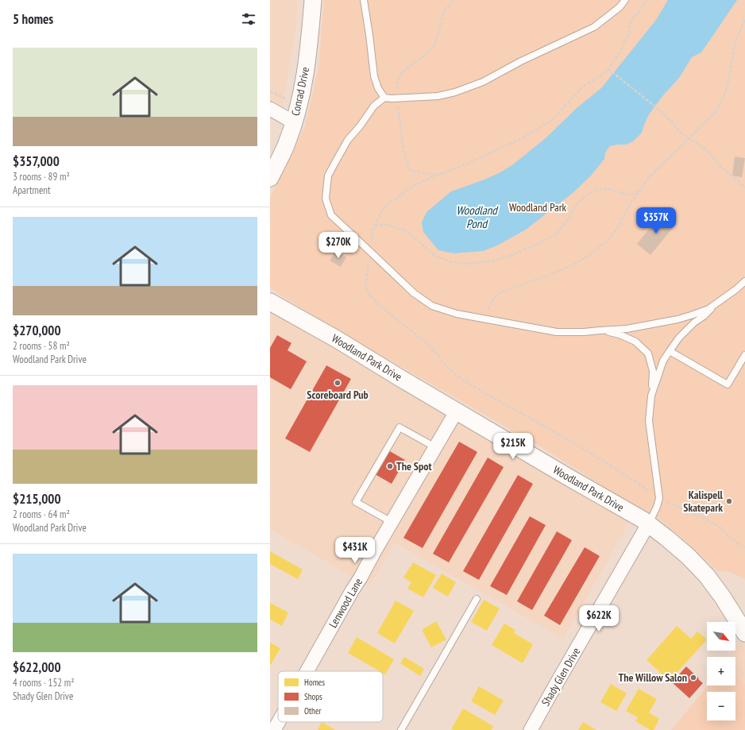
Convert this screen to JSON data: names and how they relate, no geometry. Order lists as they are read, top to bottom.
{
  "streets": {
    "street": [
      "Conrad Drive",
      "Woodland Park Drive",
      "Lenwood Lane",
      "Shady Glen Drive"
    ]
  },
  "crossings": [
    ["Woodland Park Drive", "Lenwood Lane"],
    ["Woodland Park Drive", "Shady Glen Drive"]
  ],
  "water": ["Woodland Pond"],
  "parks": ["Woodland Park"],
  "places": [
    "Scoreboard Pub",
    "The Spot",
    "Kalispell Skatepark",
    "The Willow Salon"
  ],
  "legend": ["Homes", "Shops", "Other"],
  "north": "bottom right",
  "page": {
    "heading": "5 homes",
    "list": [
      {
        "name": "$357,000",
        "note": "3 rooms · 89 m² · Apartment"
      },
      {
        "name": "$270,000",
        "note": "2 rooms · 58 m² · Woodland Park Drive"
      },
      {
        "name": "$215,000",
        "note": "2 rooms · 64 m² · Woodland Park Drive"
      },
      {
        "name": "$622,000",
        "note": "4 rooms · 152 m² · Shady Glen Drive"
      }
    ],
    "price": [
      "$357K",
      "$270K",
      "$215K",
      "$431K",
      "$622K"
    ],
    "map_buttons": ["+", "−"]
  }
}
